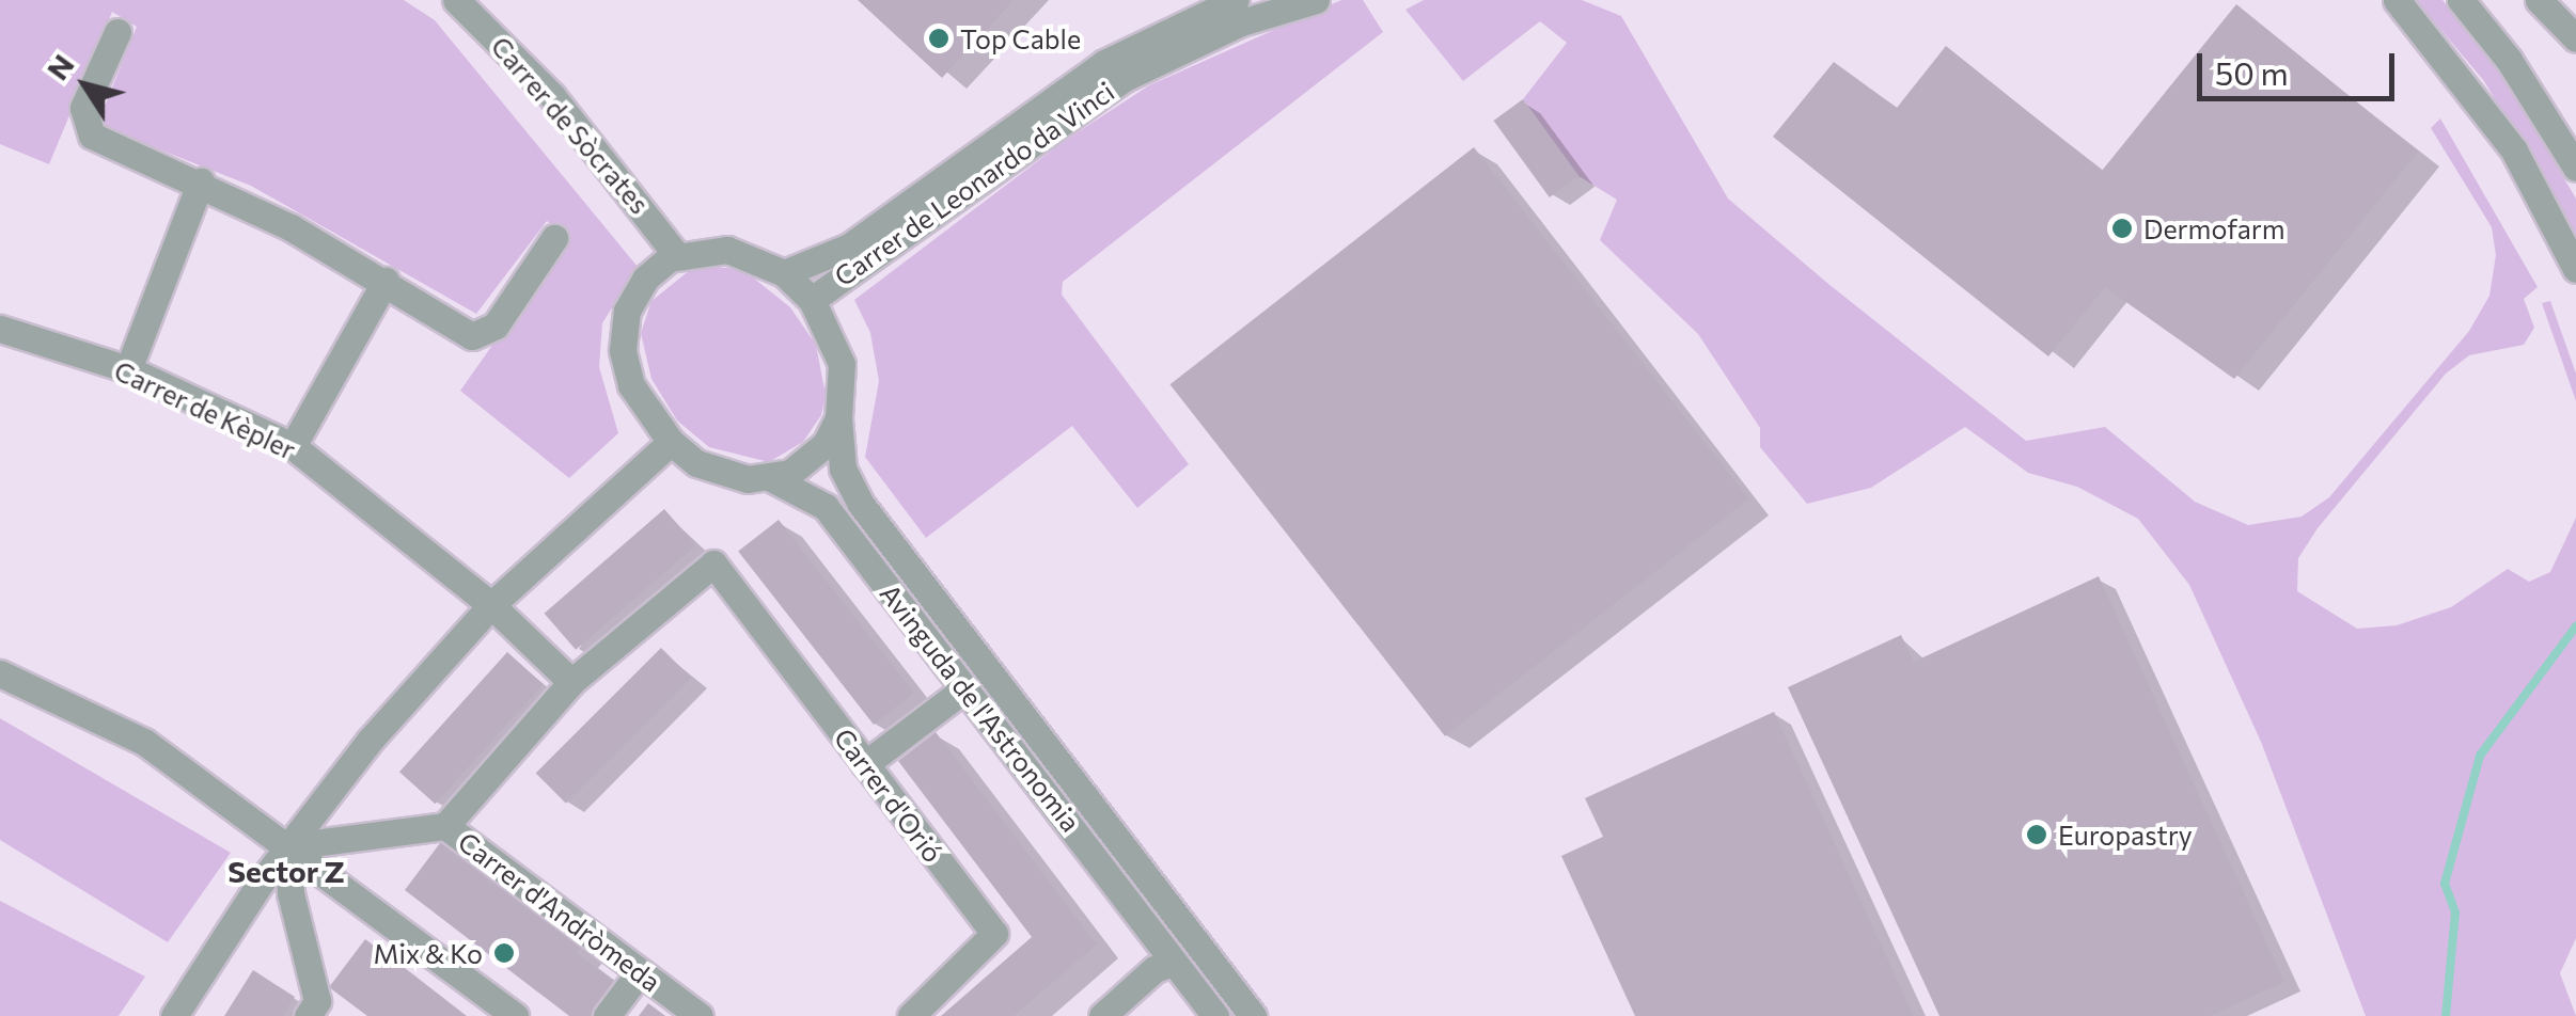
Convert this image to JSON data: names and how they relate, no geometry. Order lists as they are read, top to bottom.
{
  "streets": {
    "street": [
      "Carrer de Sòcrates",
      "Carrer de Leonardo da Vinci",
      "Carrer de Kèpler",
      "Avinguda de l'Astronomia",
      "Carrer d'Orió",
      "Carrer d'Andròmeda"
    ]
  },
  "crossings": [
    ["Carrer de Sòcrates", "Carrer de Leonardo da Vinci"],
    ["Carrer de Sòcrates", "Avinguda de l'Astronomia"],
    ["Carrer de Leonardo da Vinci", "Avinguda de l'Astronomia"],
    ["Carrer de Kèpler", "Carrer d'Orió"]
  ],
  "districts": ["Sector Z"],
  "places": [
    "Top Cable",
    "Dermofarm",
    "Europastry",
    "Mix & Ko"
  ],
  "scale_bar": "50 m",
  "north": "top left"
}
